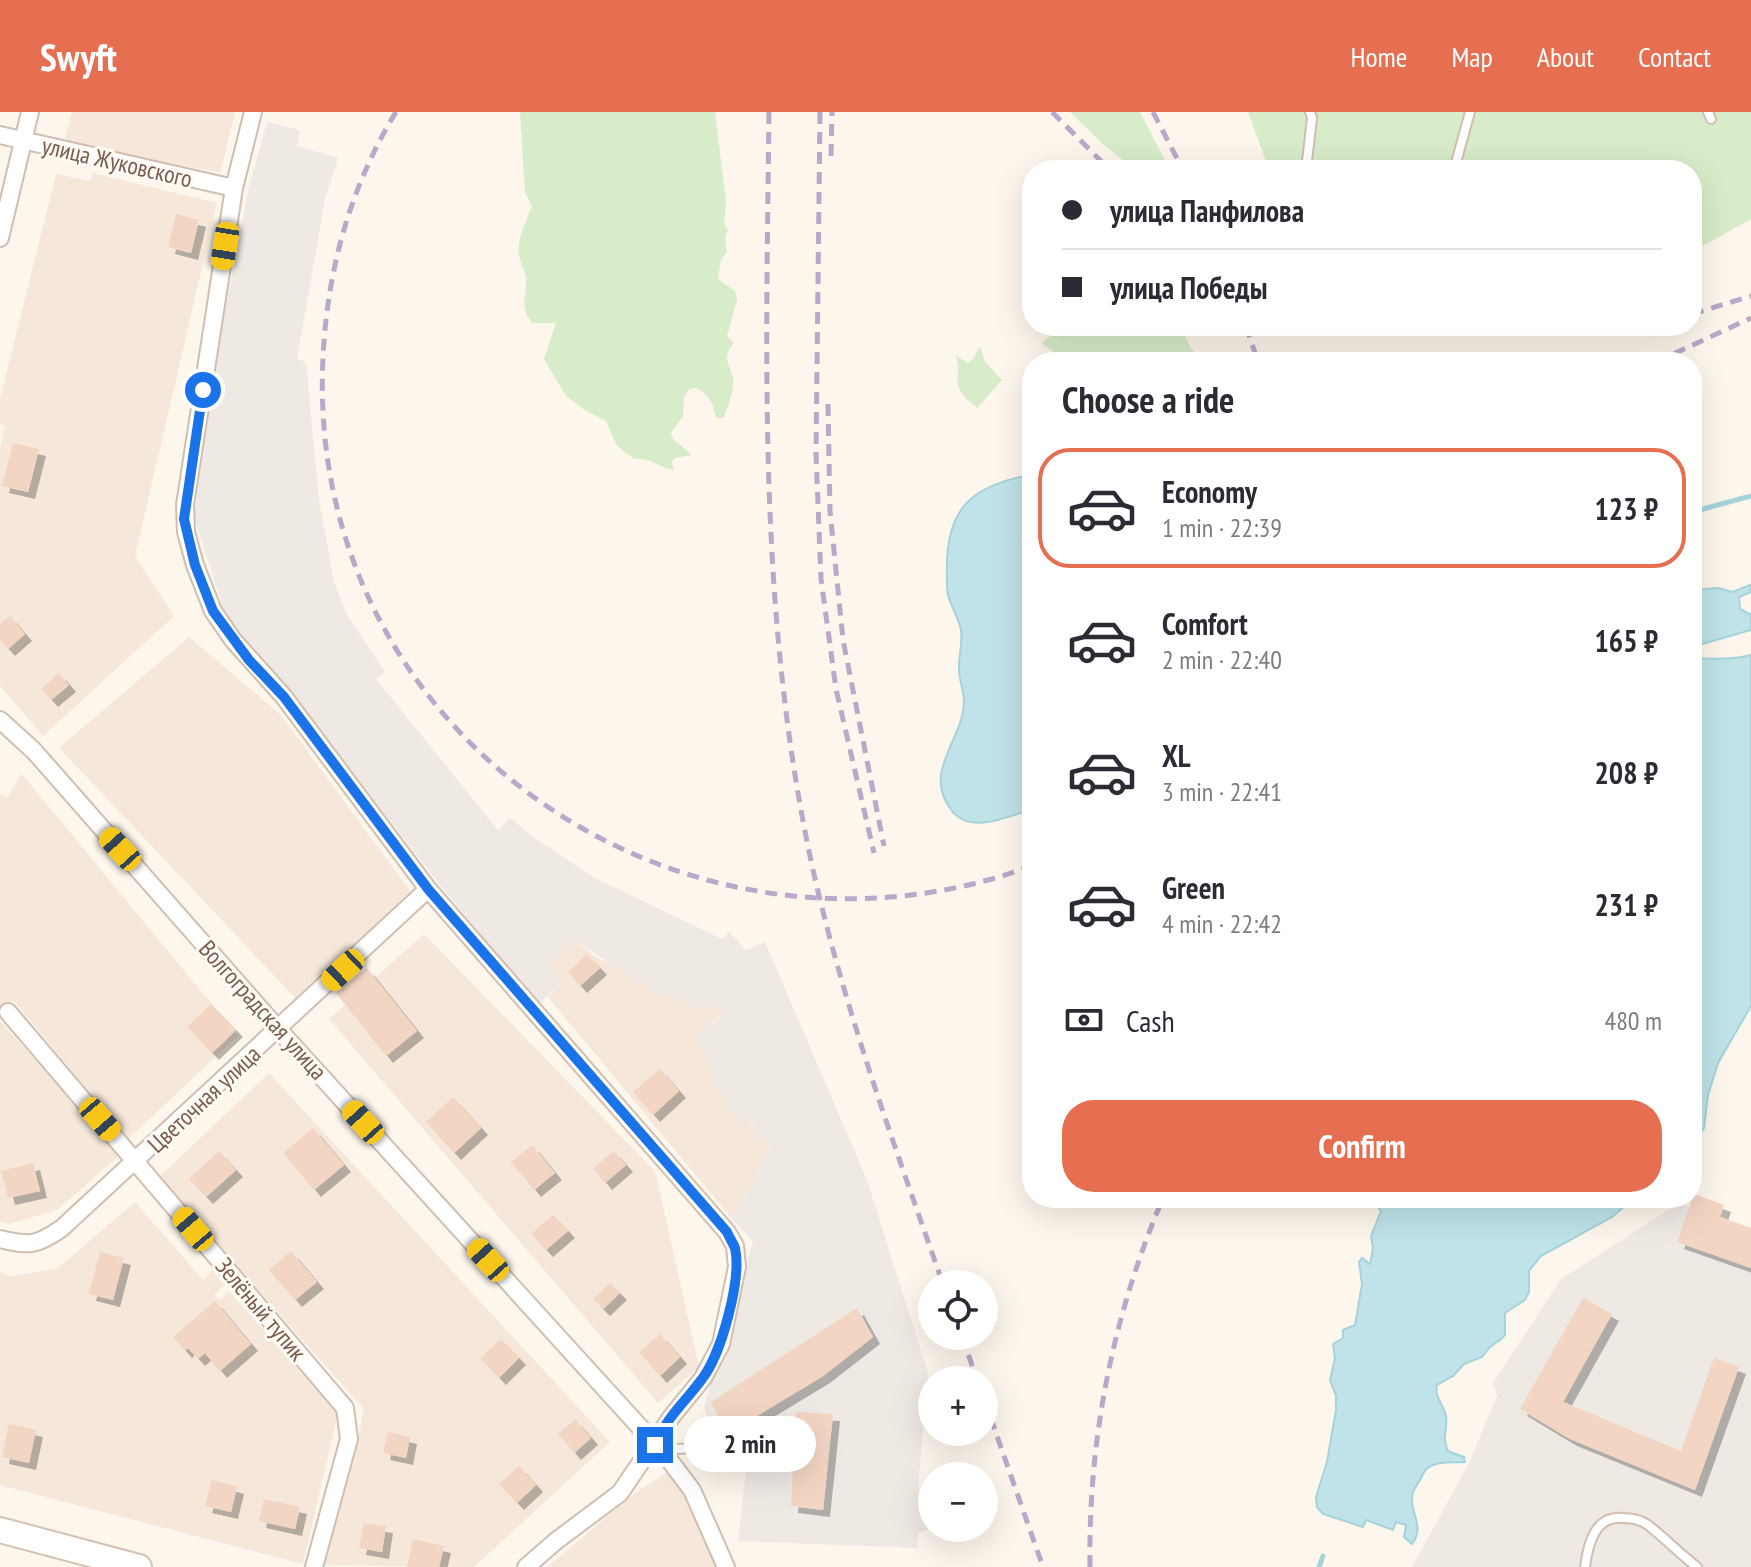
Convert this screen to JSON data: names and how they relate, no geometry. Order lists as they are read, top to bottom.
{
  "streets": {
    "street": [
      "улица Жуковского",
      "Волгоградская улица",
      "Цветочная улица",
      "Зелёный тупик"
    ]
  },
  "crossings": [
    ["Волгоградская улица", "Цветочная улица"],
    ["Цветочная улица", "Зелёный тупик"]
  ],
  "page": {
    "header": "Swyft",
    "nav": [
      "Home",
      "Map",
      "About",
      "Contact"
    ],
    "banner": ["улица Панфилова", "улица Победы"],
    "heading": "Choose a ride",
    "list": [
      {
        "name": "Economy",
        "note": "1 min · 22:39",
        "value": "123 ₽"
      },
      {
        "name": "Comfort",
        "note": "2 min · 22:40",
        "value": "165 ₽"
      },
      {
        "name": "XL",
        "note": "3 min · 22:41",
        "value": "208 ₽"
      },
      {
        "name": "Green",
        "note": "4 min · 22:42",
        "value": "231 ₽"
      }
    ],
    "pay": ["Cash", "480 m"],
    "buttons": "Confirm",
    "map_buttons": ["+", "−"],
    "bubble": "2 min"
  }
}
